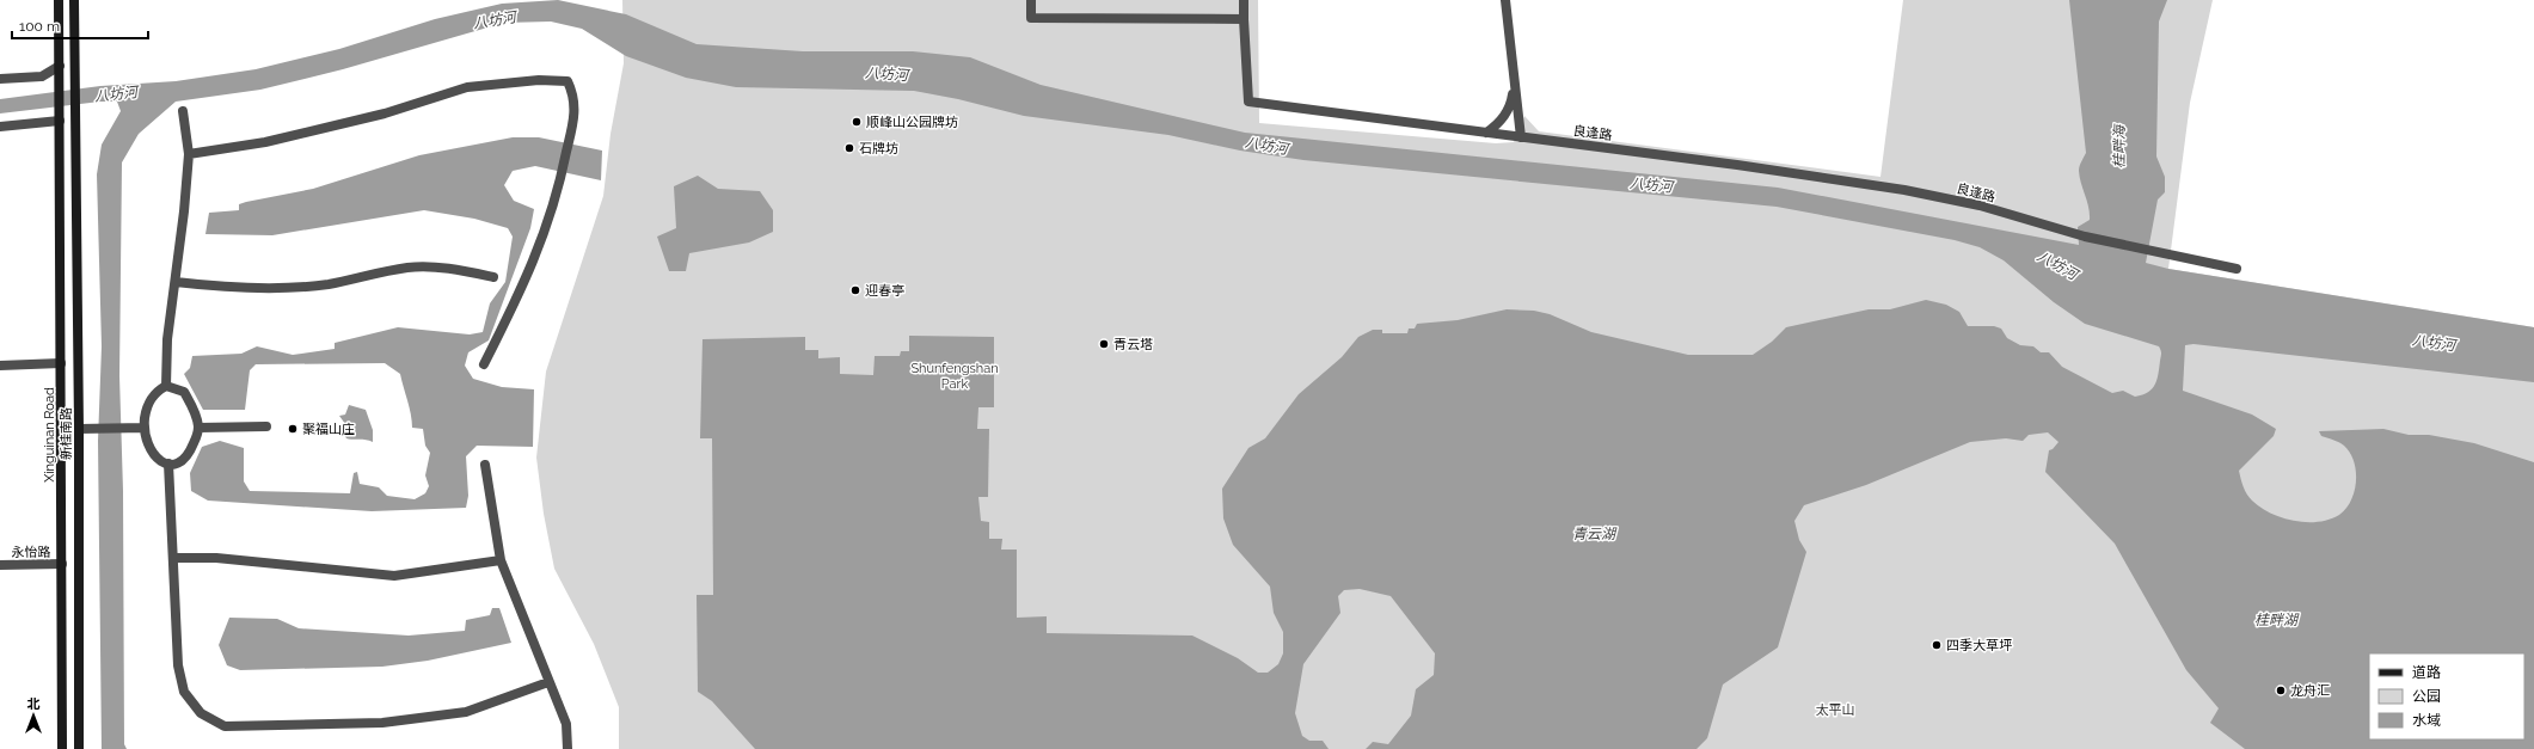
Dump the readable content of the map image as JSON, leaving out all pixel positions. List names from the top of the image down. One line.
{"streets":{"main road":["新桂南路","Xinguinan Road"],"street":["良逢路","永怡路"]},"crossings":[["Xinguinan Road","永怡路"]],"water":["八坊河","桂畔海","青云湖","桂畔湖"],"parks":["Shunfengshan Park","太平山"],"places":["顺峰山公园牌坊","石牌坊","迎春亭","青云塔","聚福山庄","四季大草坪","龙舟汇"],"legend":["道路","公园","水域"],"scale_bar":"100 m","north":"top"}
